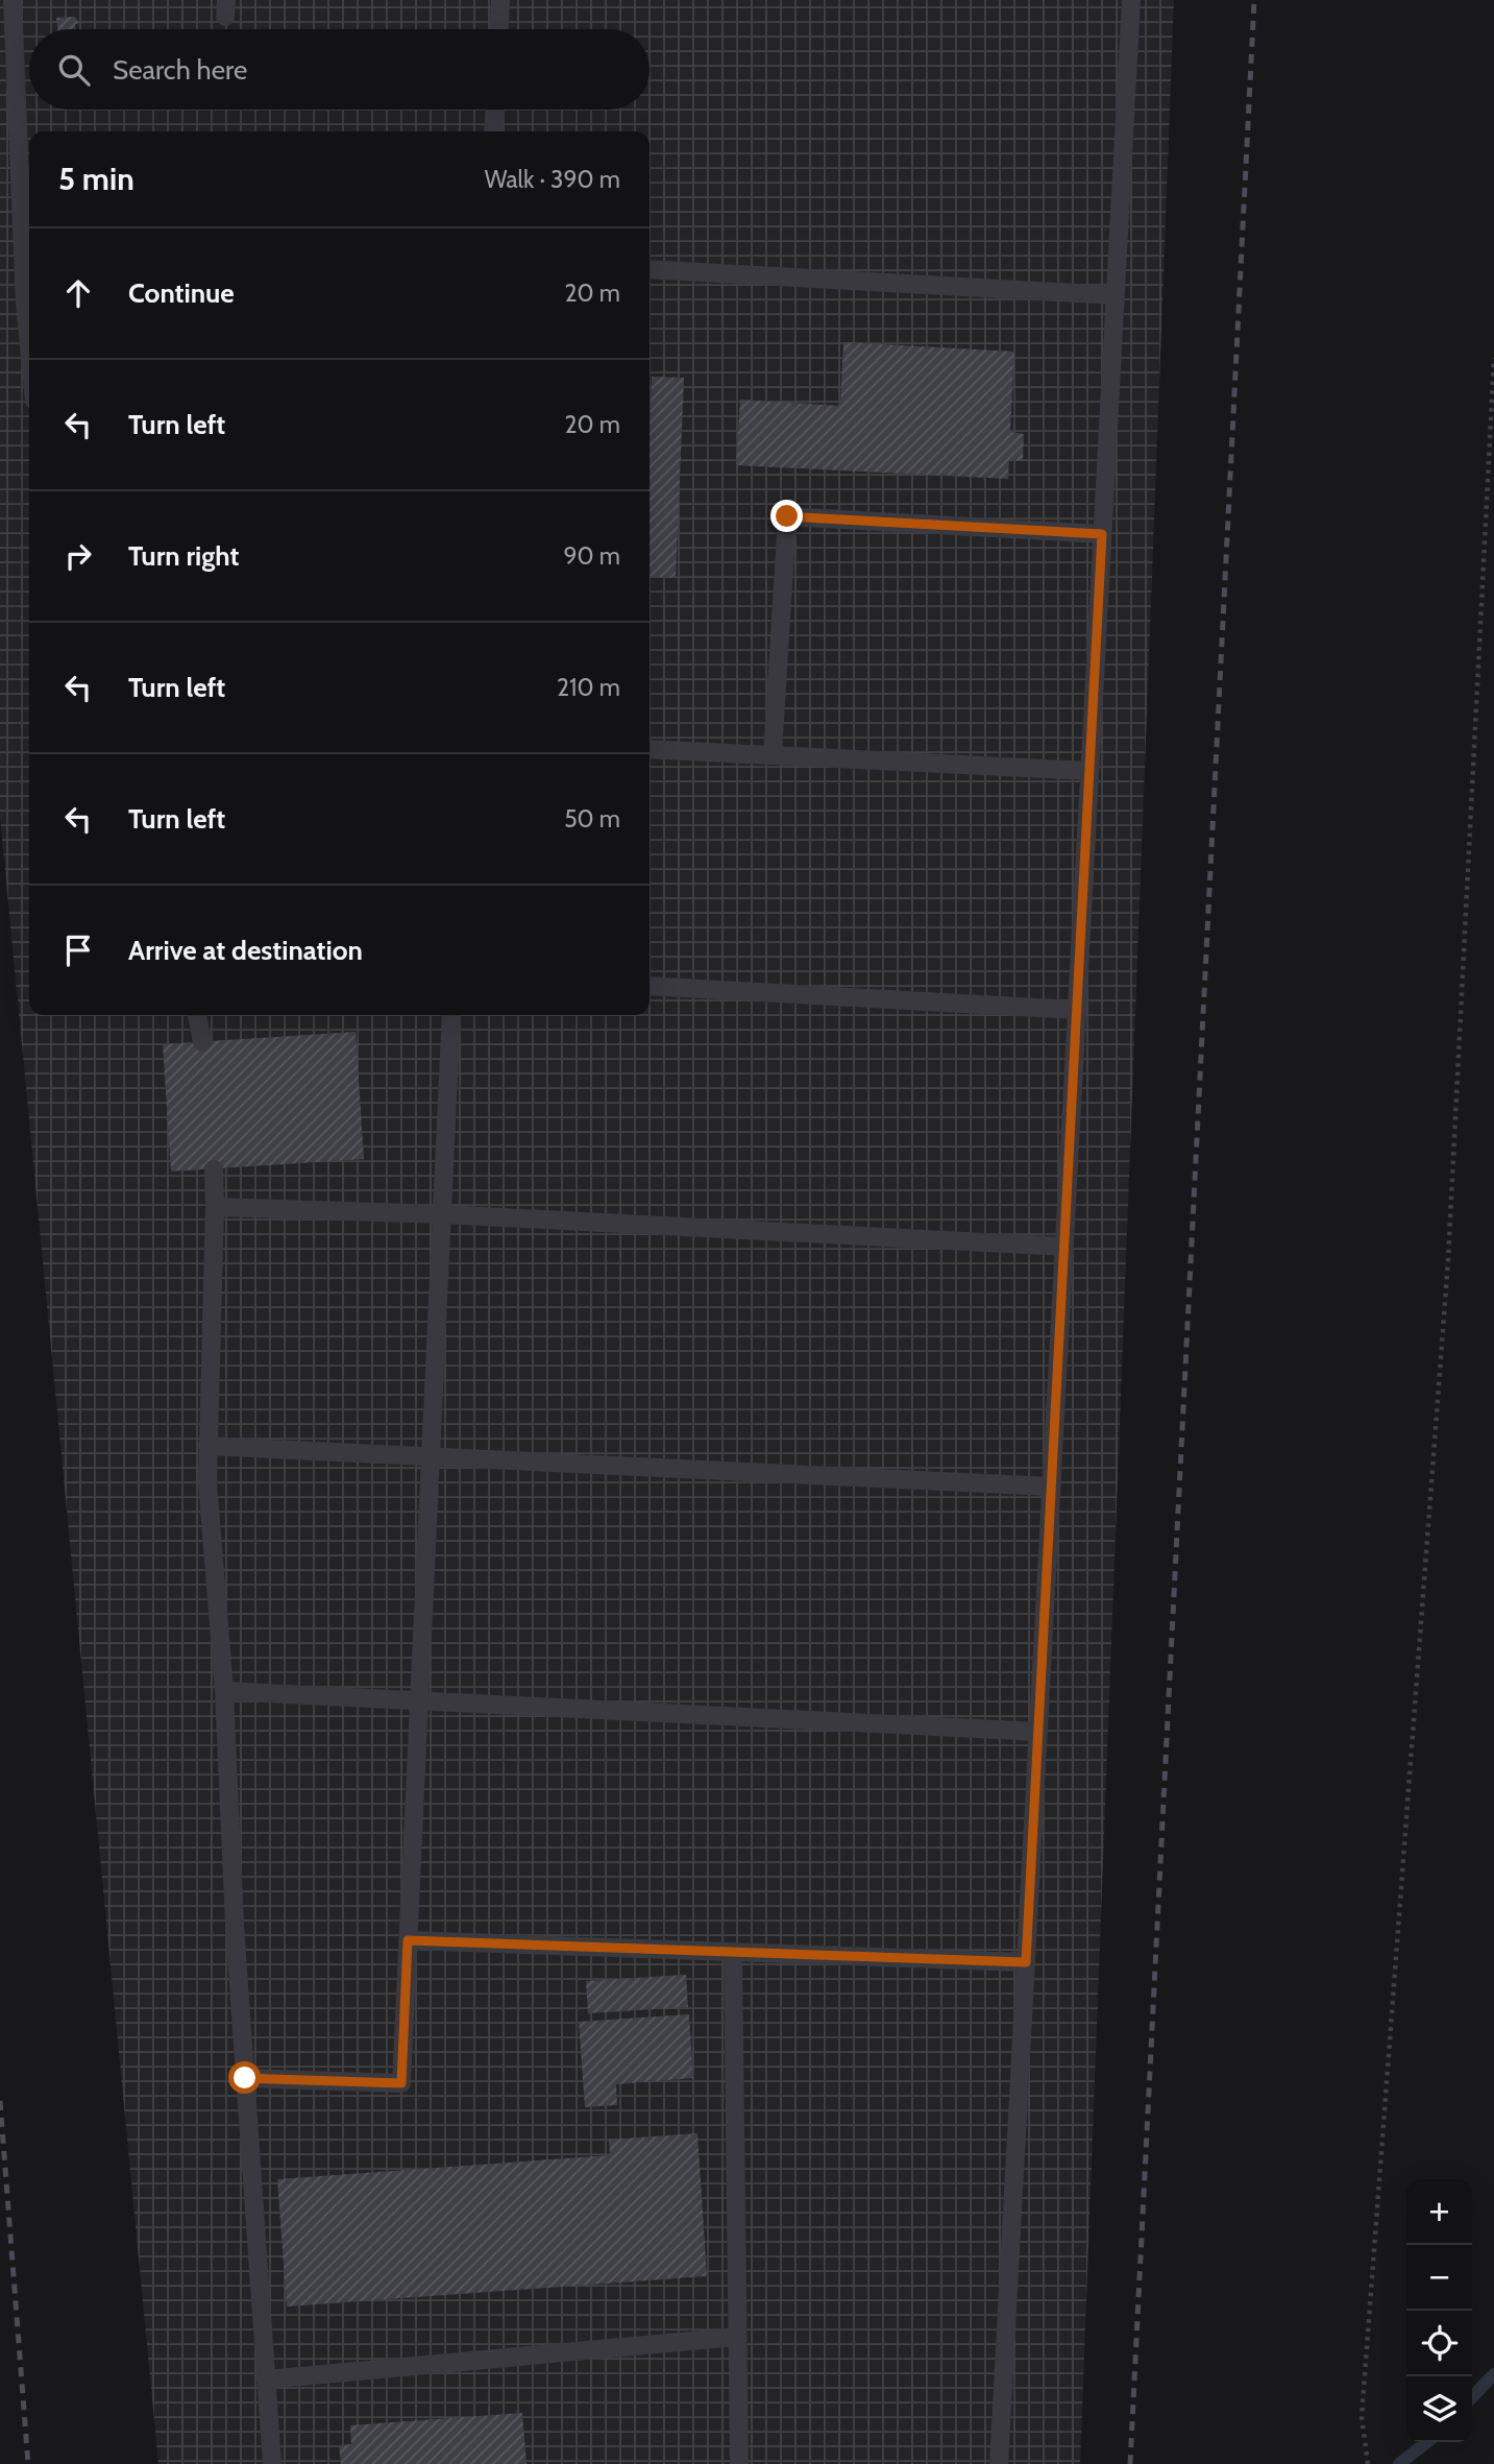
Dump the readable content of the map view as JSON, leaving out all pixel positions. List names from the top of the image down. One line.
{"page":{"search":"Search here","heading":["5 min","Walk · 390 m"],"list":[["Continue","20 m"],["Turn left","20 m"],["Turn right","90 m"],["Turn left","210 m"],["Turn left","50 m"],"Arrive at destination"],"map_buttons":["+","−"]}}
